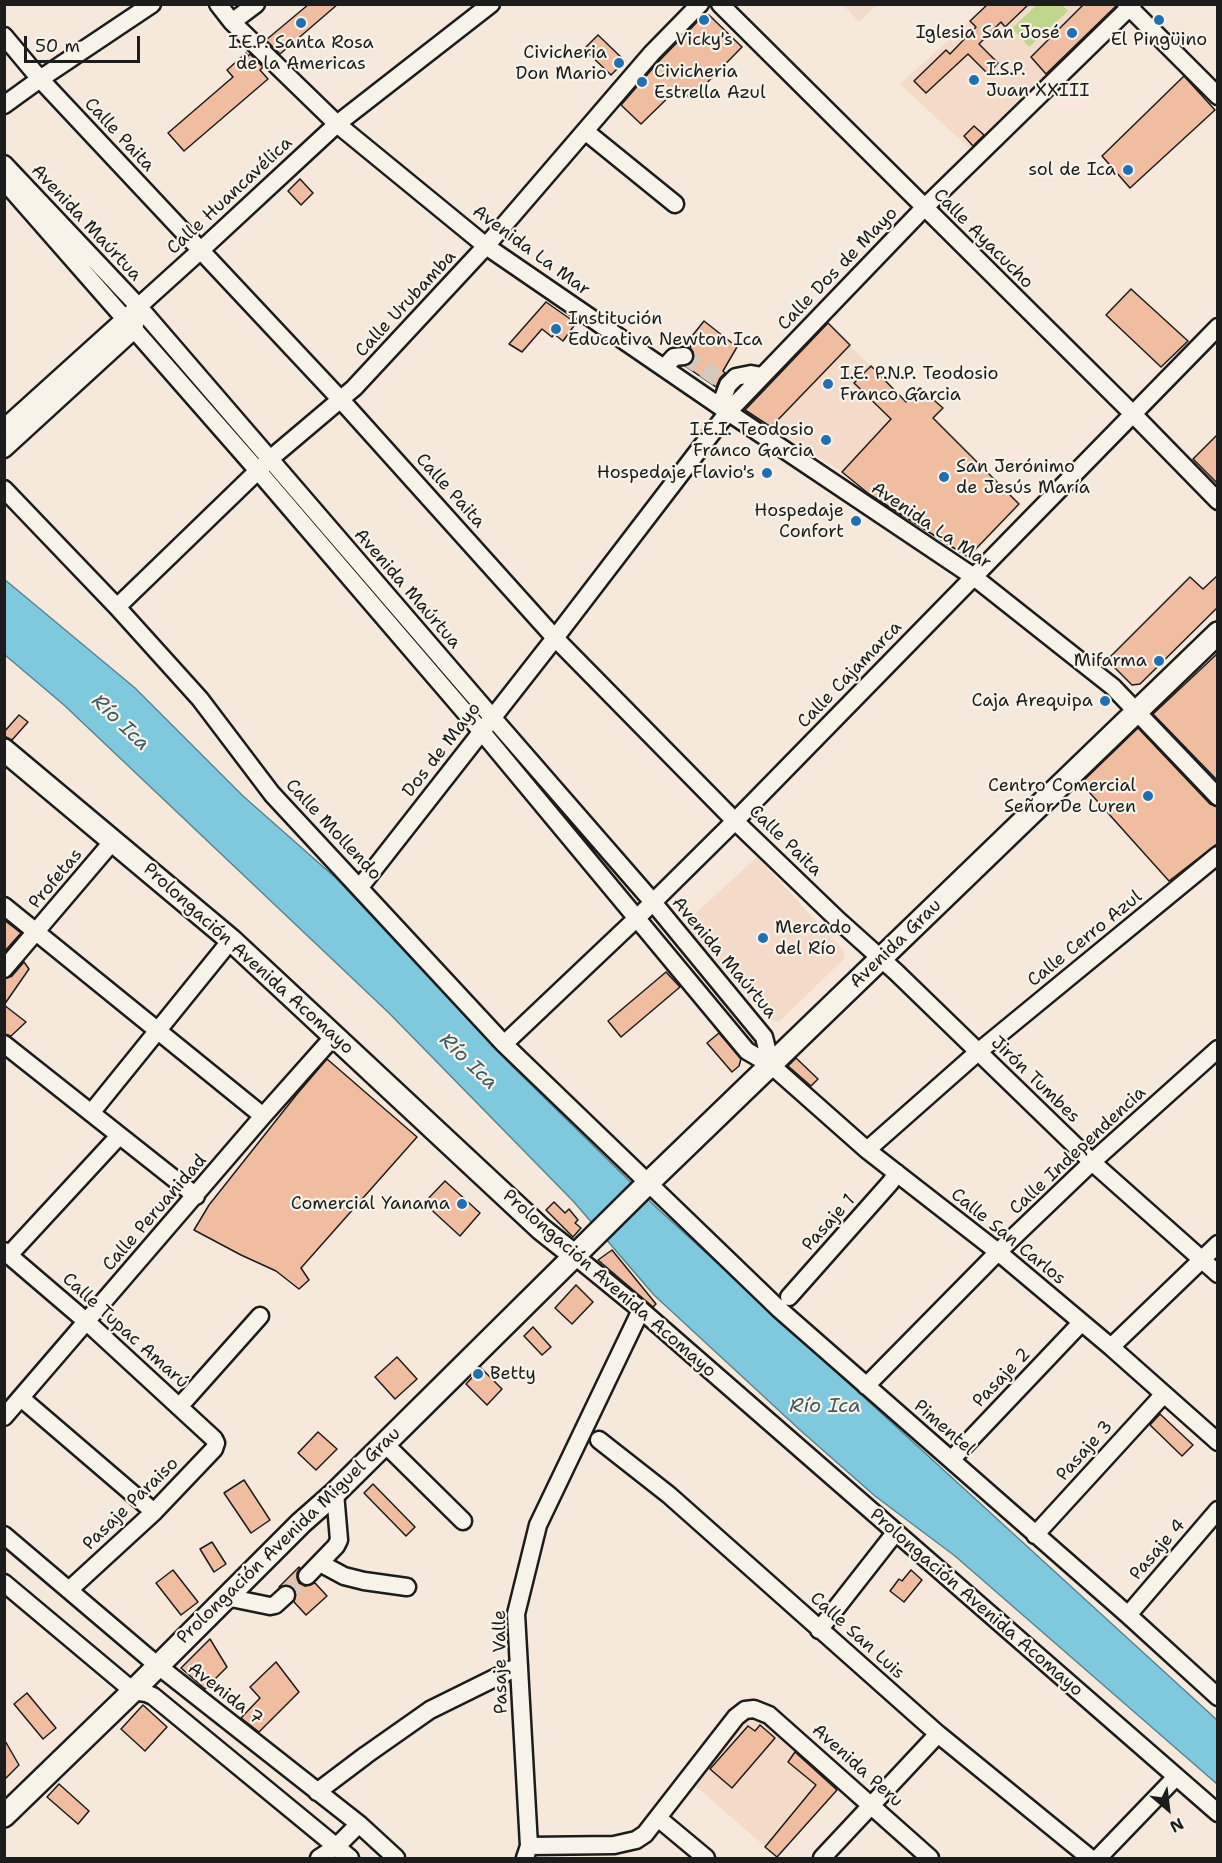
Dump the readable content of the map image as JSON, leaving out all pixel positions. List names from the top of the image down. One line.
{"streets":{"main road":["Avenida Grau","Prolongación Avenida Acomayo","Prolongación Avenida Miguel Grau"],"street":["Calle Paita","Calle Huancavélica","Avenida Maúrtua","Calle Ayacucho","Avenida La Mar","Calle Dos de Mayo","Calle Urubamba","Calle Cajamarca","Dos de Mayo","Calle Mollendo","Profetas","Calle Cerro Azul","Jirón Tumbes","Calle Independencia","Calle Peruanidad","Pasaje 1","Calle San Carlos","Calle Tupac Amarú","Pasaje 2","Pimentel","Pasaje 3","Pasaje Paraiso","Pasaje 4","Calle San Luis","Pasaje Valle","Avenida 7","Avenida Peru"]},"crossings":[["Calle Paita","Calle Huancavélica"],["Calle Paita","Calle Dos de Mayo"],["Calle Paita","Calle Urubamba"],["Calle Paita","Calle Cajamarca"],["Calle Paita","Dos de Mayo"],["Calle Paita","Avenida Grau"],["Calle Paita","Jirón Tumbes"],["Calle Huancavélica","Avenida Maúrtua"],["Calle Huancavélica","Avenida La Mar"],["Avenida Maúrtua","Calle Urubamba"],["Avenida Maúrtua","Calle Cajamarca"],["Avenida Maúrtua","Dos de Mayo"],["Avenida Maúrtua","Avenida Grau"],["Avenida Maúrtua","Calle San Carlos"],["Calle Ayacucho","Calle Dos de Mayo"],["Calle Ayacucho","Calle Cajamarca"],["Avenida La Mar","Calle Dos de Mayo"],["Avenida La Mar","Calle Urubamba"],["Avenida La Mar","Calle Cajamarca"],["Avenida La Mar","Avenida Grau"],["Calle Dos de Mayo","Dos de Mayo"],["Calle Urubamba","Calle Mollendo"],["Calle Cajamarca","Calle Mollendo"],["Dos de Mayo","Calle Mollendo"],["Calle Mollendo","Avenida Grau"],["Calle Mollendo","Pimentel"],["Profetas","Prolongación Avenida Acomayo"],["Calle Cerro Azul","Jirón Tumbes"],["Calle Cerro Azul","Calle San Carlos"],["Avenida Grau","Prolongación Avenida Acomayo"],["Avenida Grau","Jirón Tumbes"],["Avenida Grau","Calle San Carlos"],["Avenida Grau","Pimentel"],["Avenida Grau","Prolongación Avenida Miguel Grau"],["Prolongación Avenida Acomayo","Calle Peruanidad"],["Prolongación Avenida Acomayo","Prolongación Avenida Miguel Grau"],["Prolongación Avenida Acomayo","Pasaje Valle"],["Jirón Tumbes","Calle Independencia"],["Calle Independencia","Calle San Carlos"],["Calle Independencia","Pimentel"],["Calle Peruanidad","Calle Tupac Amarú"],["Pasaje 1","Calle San Carlos"],["Calle San Carlos","Pasaje 2"],["Calle San Carlos","Pasaje 3"],["Calle Tupac Amarú","Pasaje Paraiso"],["Pasaje 2","Pimentel"],["Pimentel","Pasaje 3"],["Pimentel","Pasaje 4"],["Pasaje Paraiso","Avenida 7"],["Prolongación Avenida Miguel Grau","Avenida 7"]],"water":["Río Ica"],"places":["Vicky's","El Pingüino","I.E.P. Santa Rosa de la Americas","Iglesia San José","Civicheria Don Mario","I.S.P. Juan XXIII","Civicheria Estrella Azul","sol de Ica","Institución Educativa Newton Ica","I.E. P.N.P. Teodosio Franco Garcia","I.E.I. Teodosio Franco Garcia","Hospedaje Flavio's","San Jerónimo de Jesús María","Hospedaje Confort","Mifarma","Caja Arequipa","Centro Comercial Señor De Luren","Mercado del Río","Comercial Yanama","Betty"],"scale_bar":"50 m","north":"bottom right"}
